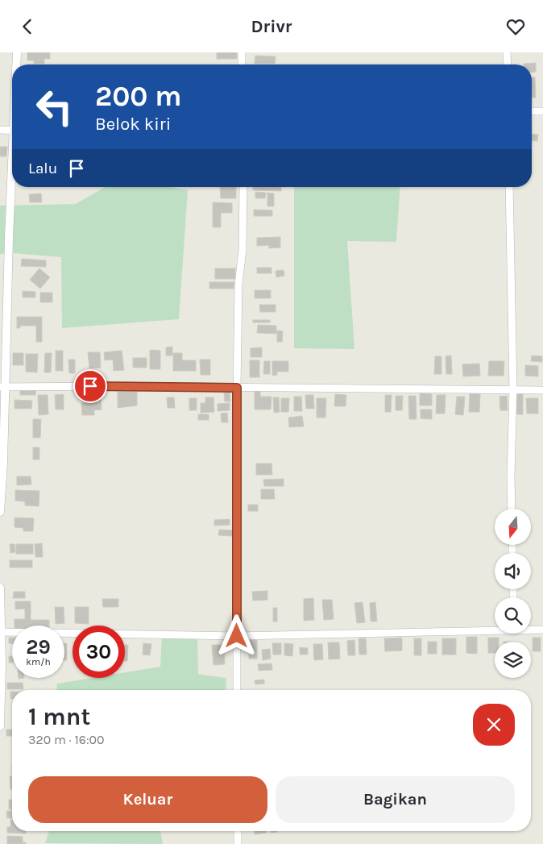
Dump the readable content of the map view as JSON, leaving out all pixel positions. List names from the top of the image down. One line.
{"north":"bottom","page":{"header":"Drivr","turn":["200 m","Belok kiri"],"then":"Lalu","speed":"29 km/h","limit":"30","heading":["1 mnt","320 m · 16:00"],"buttons":["Keluar","Bagikan"]}}
